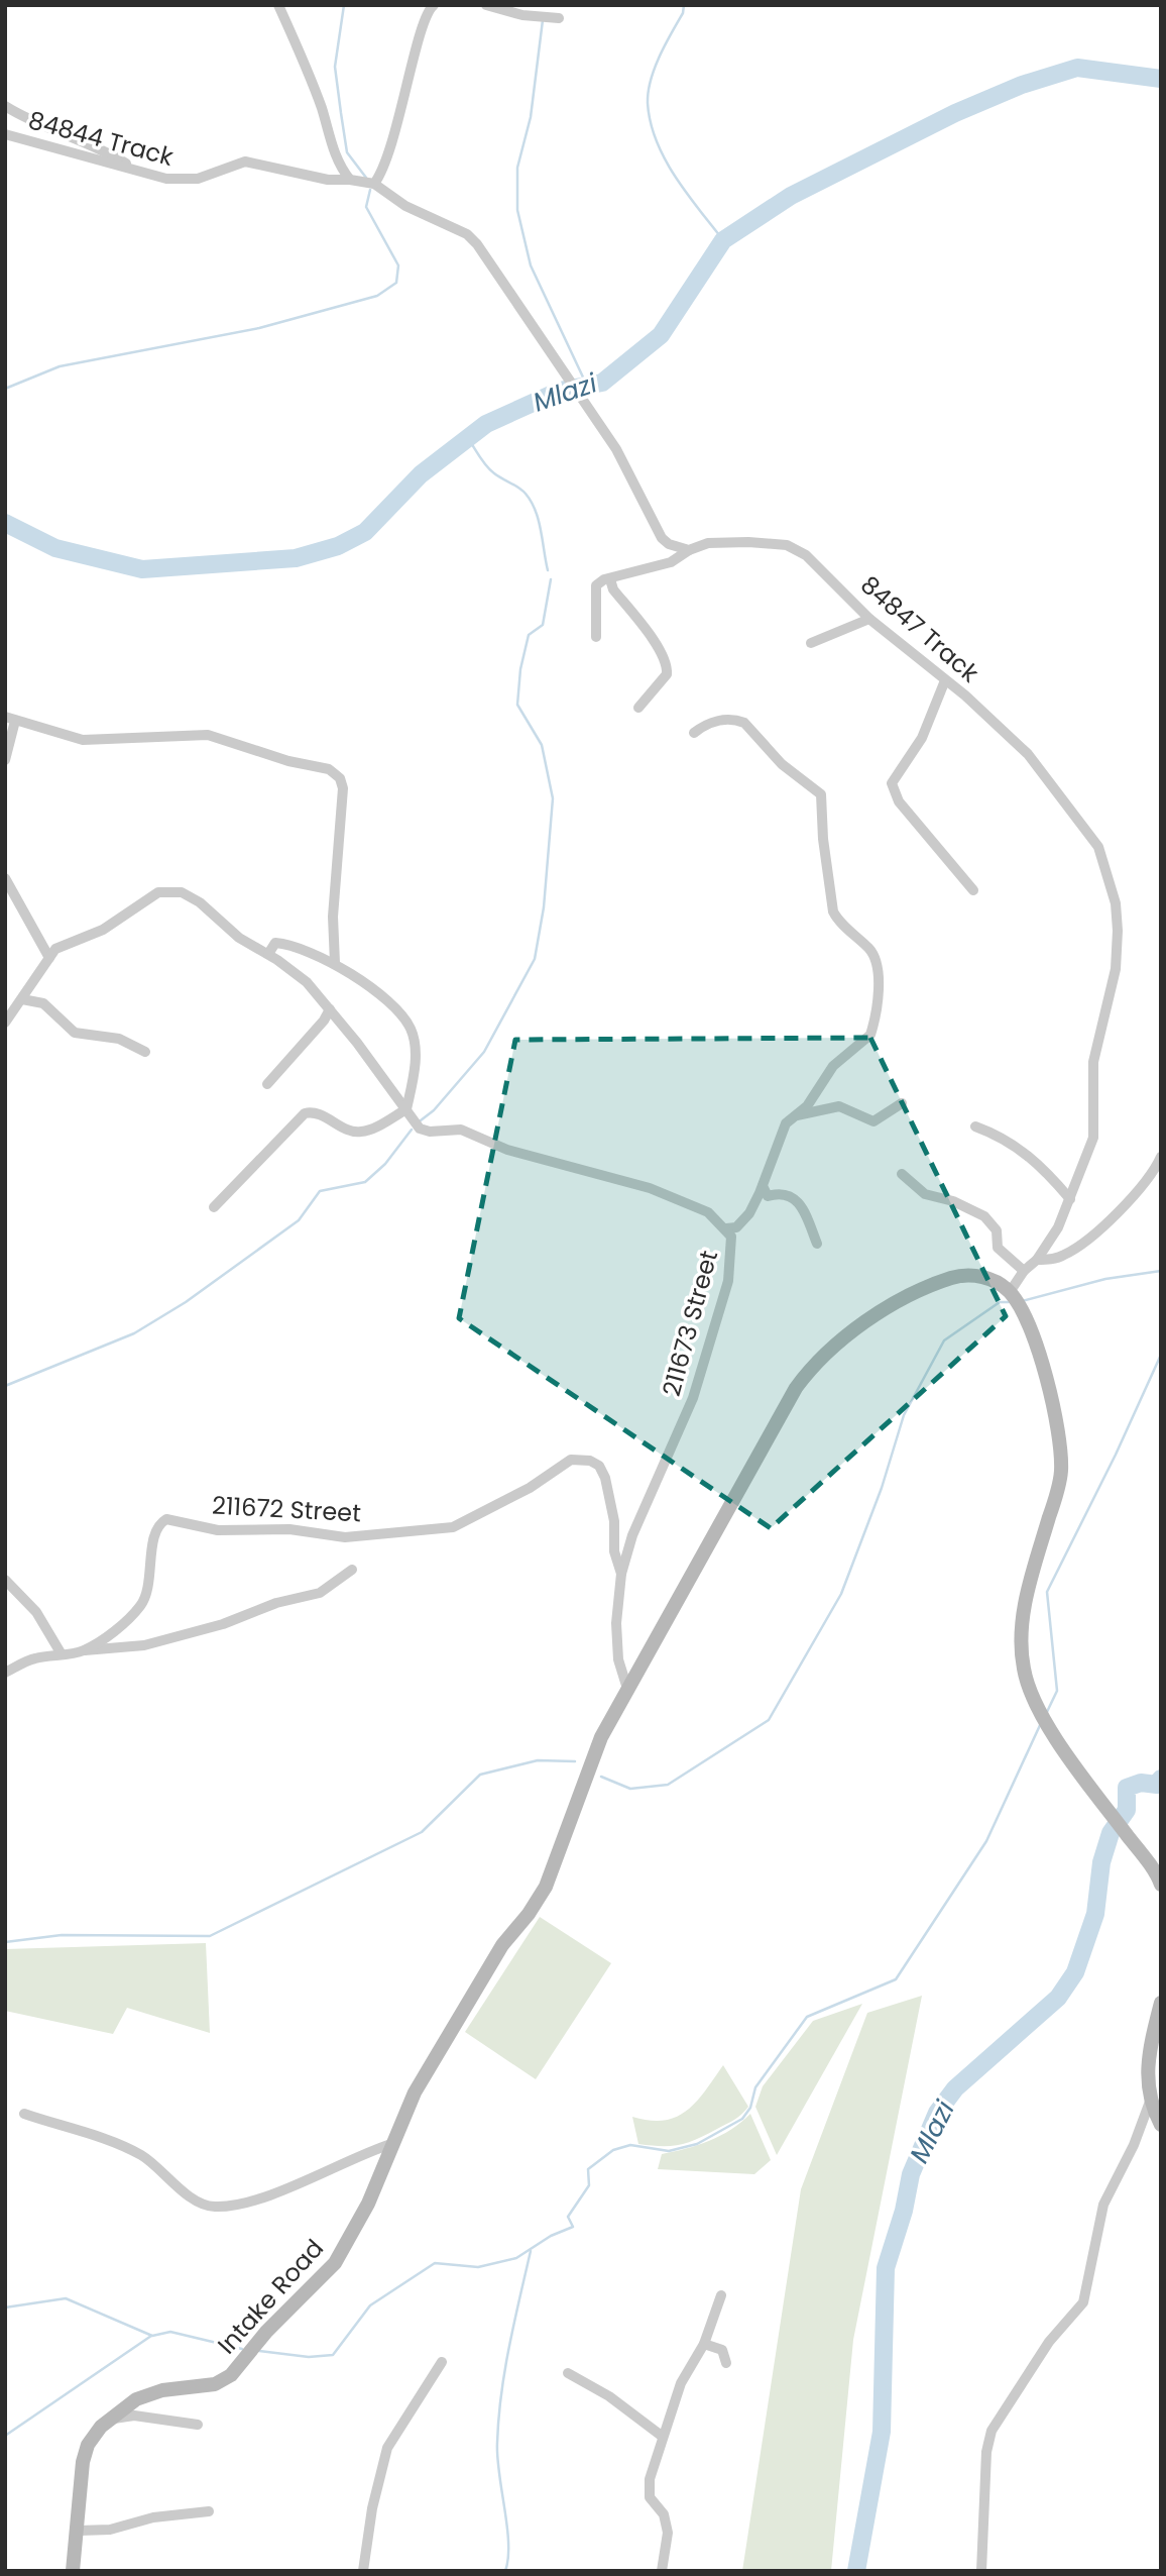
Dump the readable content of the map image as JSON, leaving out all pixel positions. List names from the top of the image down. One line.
{"streets":{"street":["84844 Track","84847 Track","211673 Street","211672 Street","Intake Road"]},"crossings":[["84847 Track","Intake Road"],["211673 Street","211672 Street"]],"water":["Mlazi"]}
